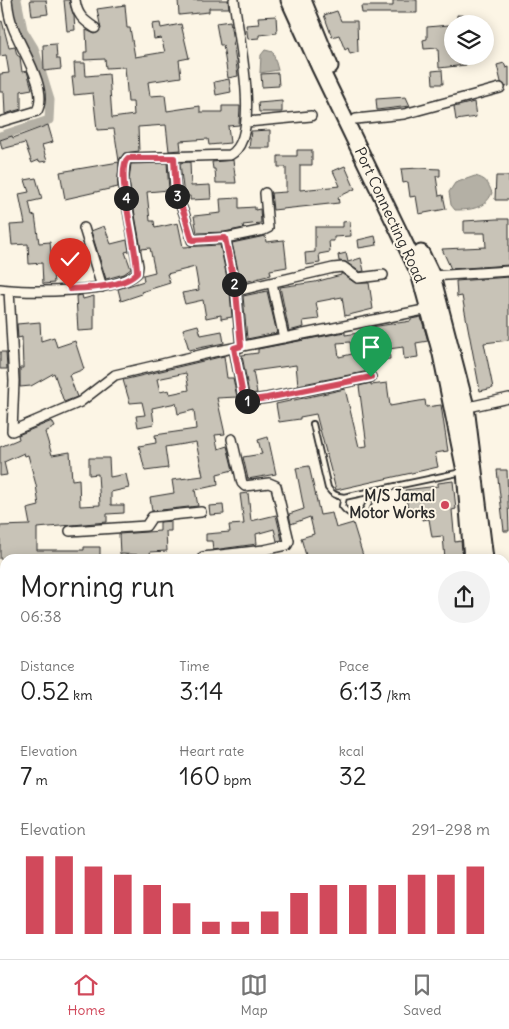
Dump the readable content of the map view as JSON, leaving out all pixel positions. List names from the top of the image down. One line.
{"streets":{"highway":["Port Connecting Road"]},"places":["M/S Jamal Motor Works"],"page":{"pins":["3","4","2","1"],"heading":["Morning run","06:38"],"stats":[["Distance","0.52 km"],["Time","3:14"],["Pace","6:13 /km"],["Elevation","7 m"],["Heart rate","160 bpm"],["kcal","32"]],"chart":["Elevation","291–298 m"],"tabs":["Home","Map","Saved"]}}
